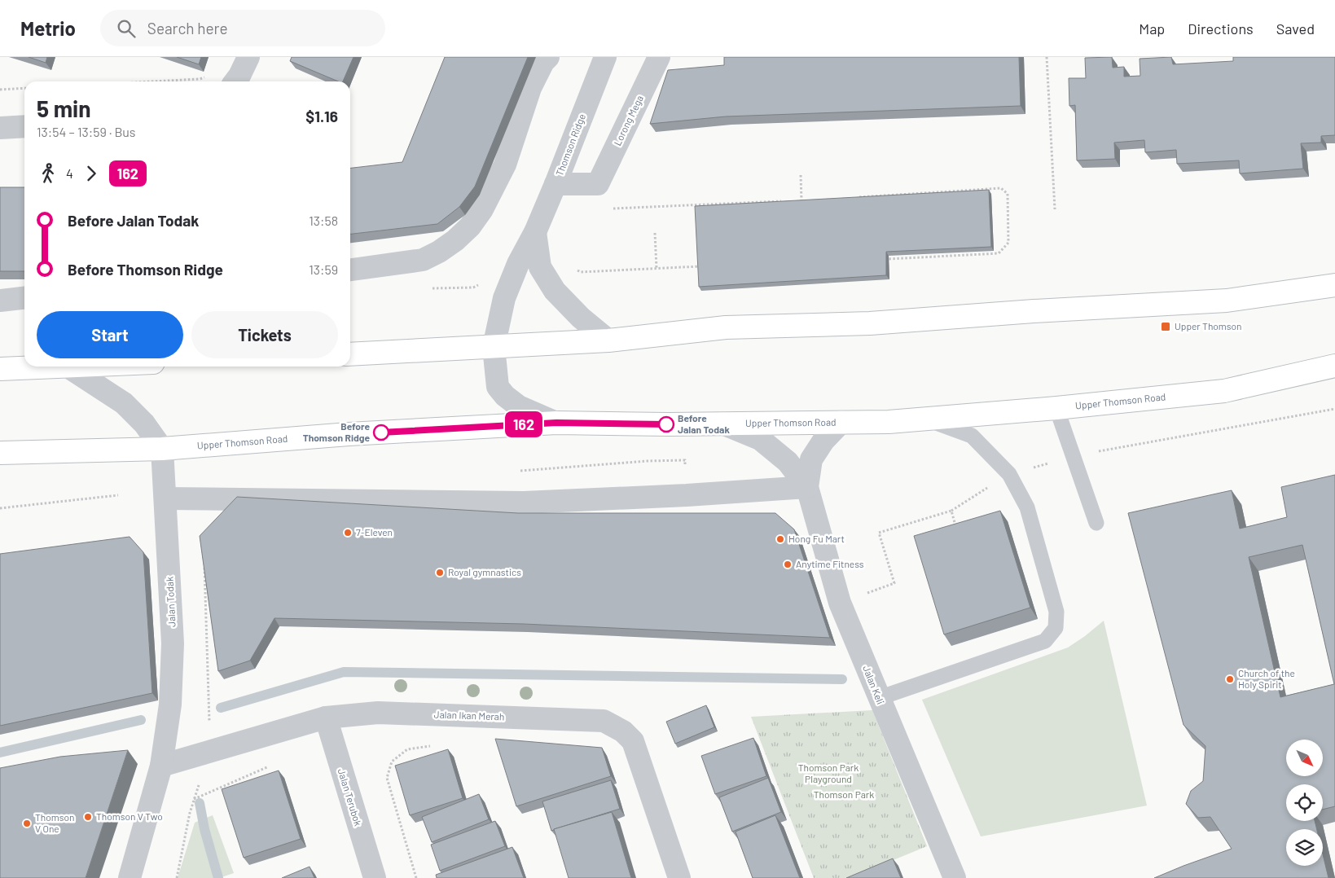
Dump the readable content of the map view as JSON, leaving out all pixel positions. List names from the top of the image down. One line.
{"streets":{"main road":["Upper Thomson Road"],"street":["Lorong Mega","Thomson Ridge","Jalan Todak","Jalan Keli","Jalan Ikan Merah","Jalan Terubok"]},"crossings":[["Lorong Mega","Thomson Ridge"],["Thomson Ridge","Upper Thomson Road"],["Upper Thomson Road","Jalan Todak"],["Jalan Todak","Jalan Ikan Merah"],["Jalan Ikan Merah","Jalan Terubok"]],"parks":["Thomson Park Playground","Thomson Park"],"places":{"transit":["Upper Thomson"],"other":["Before Jalan Todak","Before Thomson Ridge","7-Eleven","Hong Fu Mart","Anytime Fitness","Royal gymnastics","Church of the Holy Spirit","Thomson V Two","Thomson V One"]},"lines":["bus line 162"],"north":"bottom right","page":{"header":"Metrio","search":"Search here","nav":["Map","Directions","Saved"],"on_map":"162","heading":["5 min","13:54 – 13:59 · Bus","$1.16"],"legs":["4","162"],"list":[{"name":"Before Jalan Todak","value":"13:58"},{"name":"Before Thomson Ridge","value":"13:59"}],"buttons":["Start","Tickets"]}}
